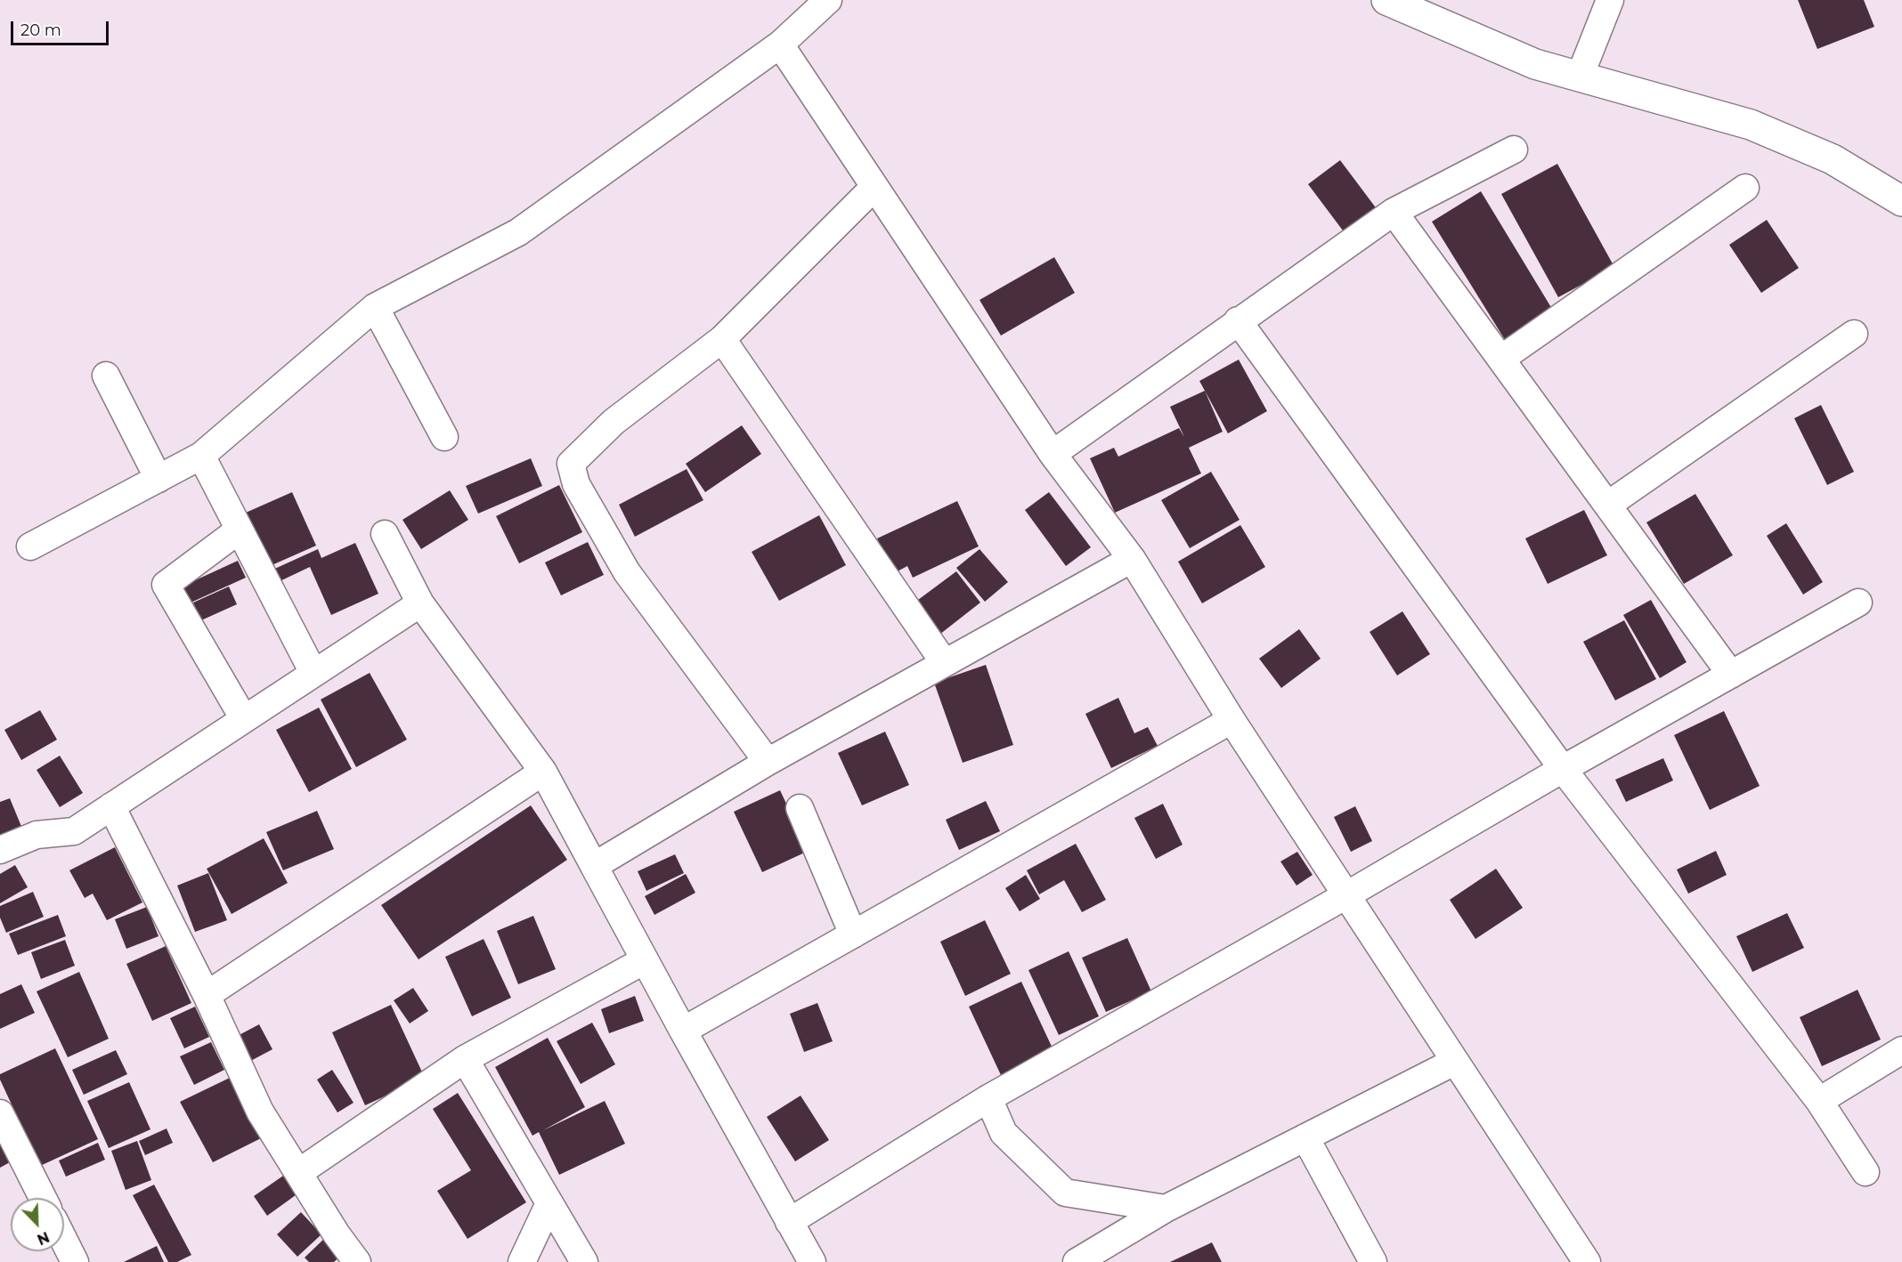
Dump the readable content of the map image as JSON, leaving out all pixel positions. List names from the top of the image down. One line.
{"scale_bar":"20 m","north":"bottom right"}
